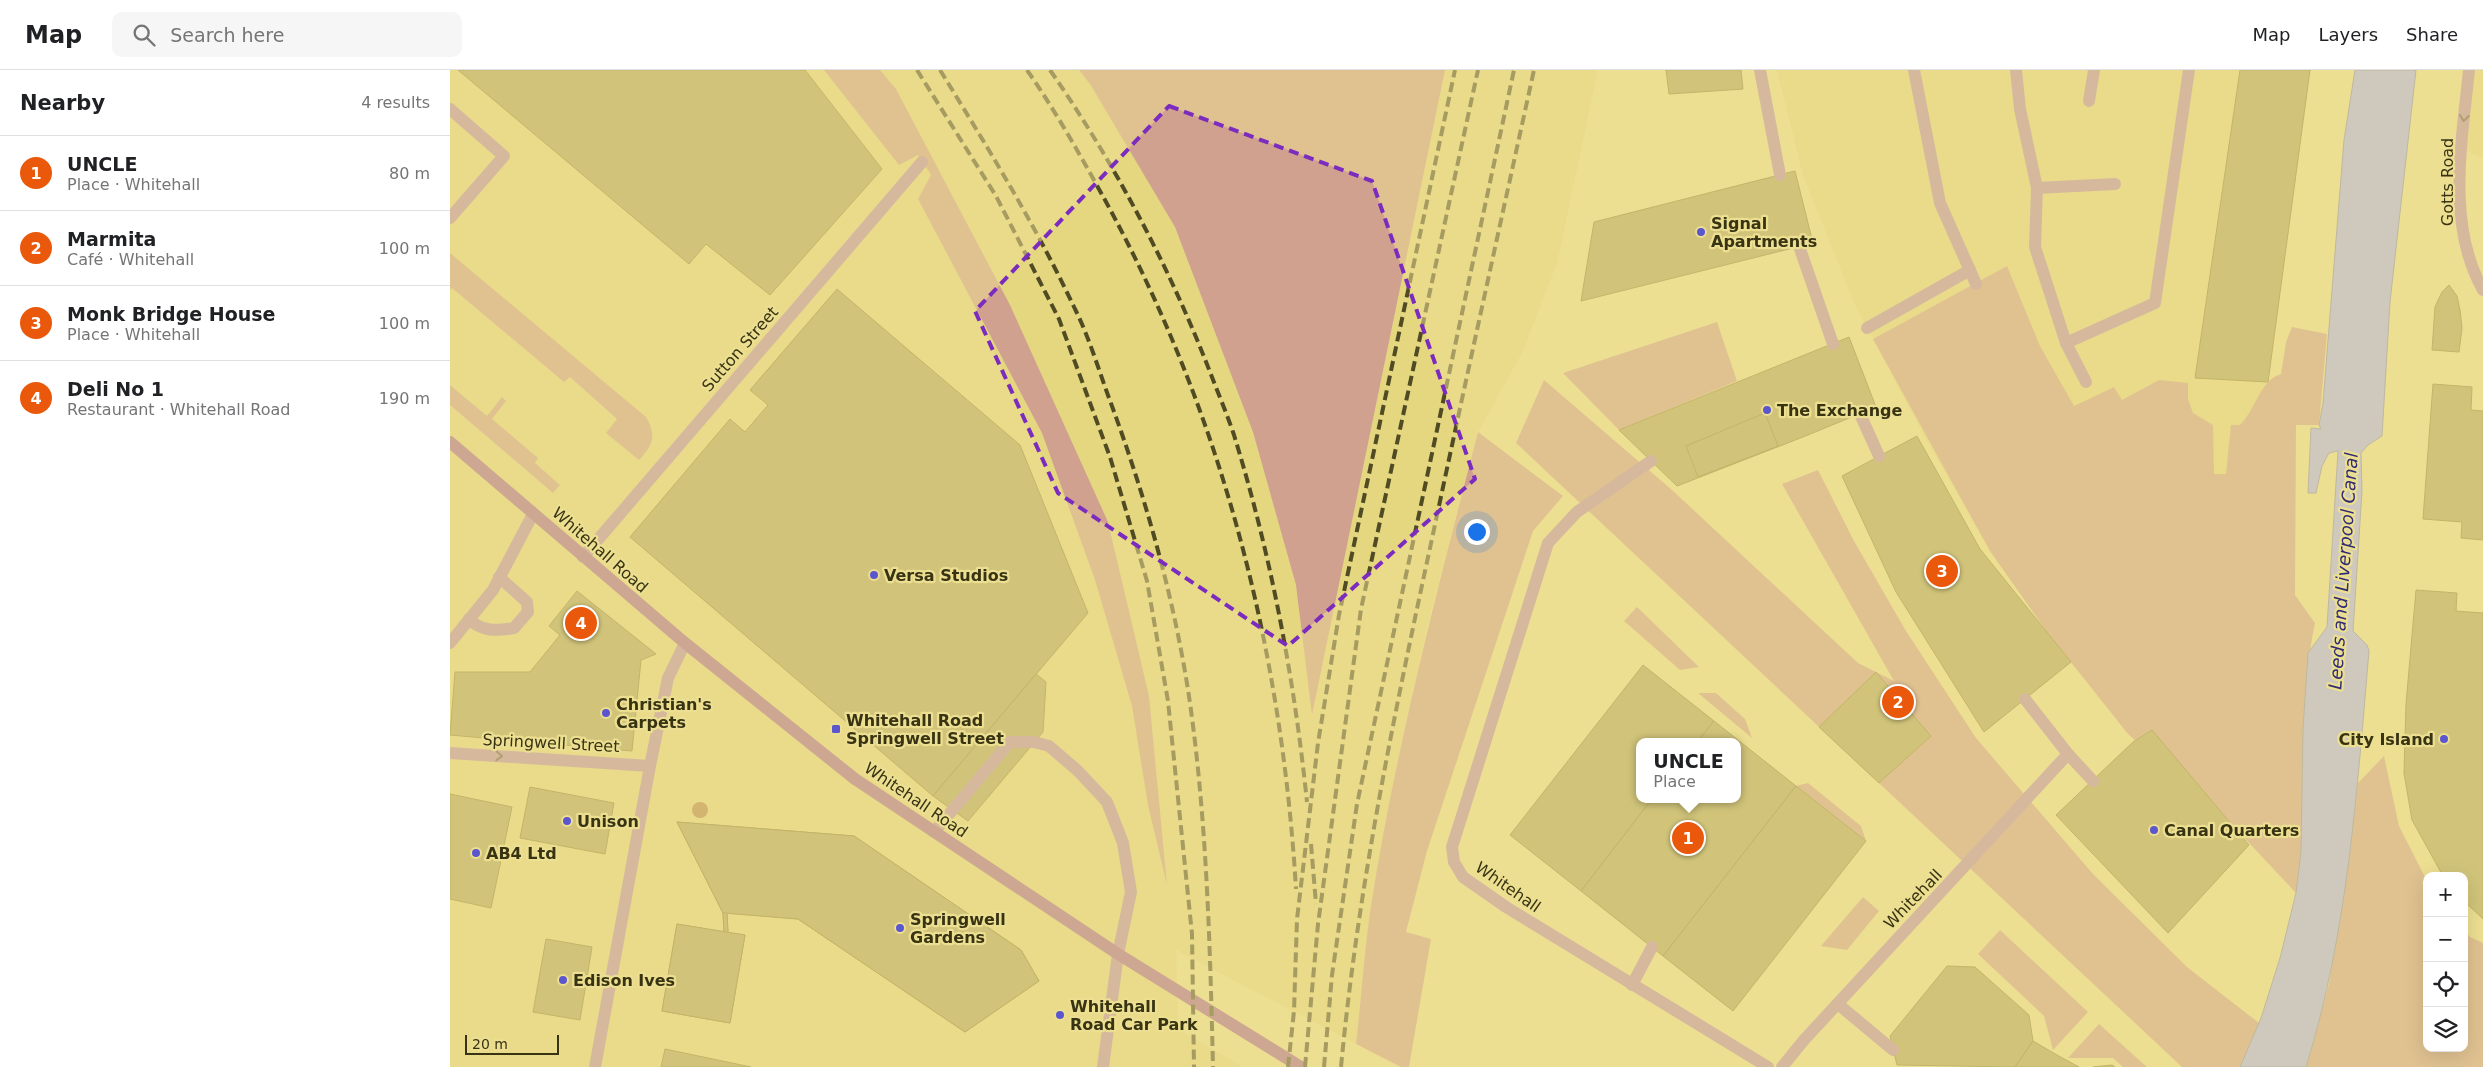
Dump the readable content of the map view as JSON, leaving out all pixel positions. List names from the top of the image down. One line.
{"streets":{"street":["Gotts Road","Sutton Street","Whitehall Road","Springwell Street","Whitehall"]},"crossings":[["Sutton Street","Whitehall Road"]],"one_way":["Gotts Road","Springwell Street"],"water":["Leeds and Liverpool Canal"],"places":{"other":["Signal Apartments","The Exchange","Versa Studios","Christian's Carpets","City Island","Unison","Canal Quarters","AB4 Ltd","Springwell Gardens","Edison Ives","Whitehall Road Car Park"],"transit":["Whitehall Road Springwell Street"]},"scale_bar":"20 m","page":{"header":"Map","search":"Search here","nav":["Map","Layers","Share"],"heading":["Nearby","4 results"],"list":[{"mark":"1","name":"UNCLE","note":"Place · Whitehall","value":"80 m"},{"mark":"2","name":"Marmita","note":"Café · Whitehall","value":"100 m"},{"mark":"3","name":"Monk Bridge House","note":"Place · Whitehall","value":"100 m"},{"mark":"4","name":"Deli No 1","note":"Restaurant · Whitehall Road","value":"190 m"}],"pins":["3","4","2","1"],"popup":["UNCLE","Place"],"map_buttons":["+","−"],"scale":"20 m"}}
